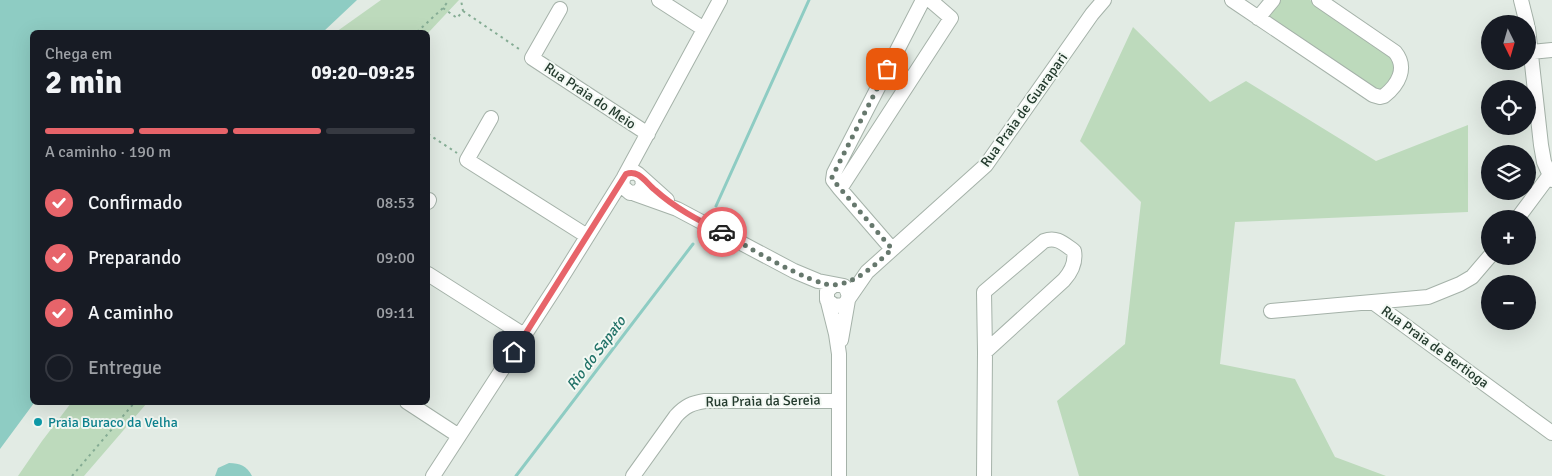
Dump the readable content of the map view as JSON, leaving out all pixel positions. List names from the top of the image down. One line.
{"streets":{"street":["Rua Praia do Meio","Rua Praia de Guarapari","Rua Praia de Bertioga","Rua Praia da Sereia"]},"crossings":[["Rua Praia de Guarapari","Rua Praia da Sereia"]],"water":["Rio do Sapato"],"places":["Praia Buraco da Velha"],"north":"bottom","page":{"map_buttons":["+","−"],"heading":["2 min","Chega em","09:20–09:25"],"bar":"A caminho · 190 m","list":[["Confirmado","08:53"],["Preparando","09:00"],["A caminho","09:11"],"Entregue"]}}
